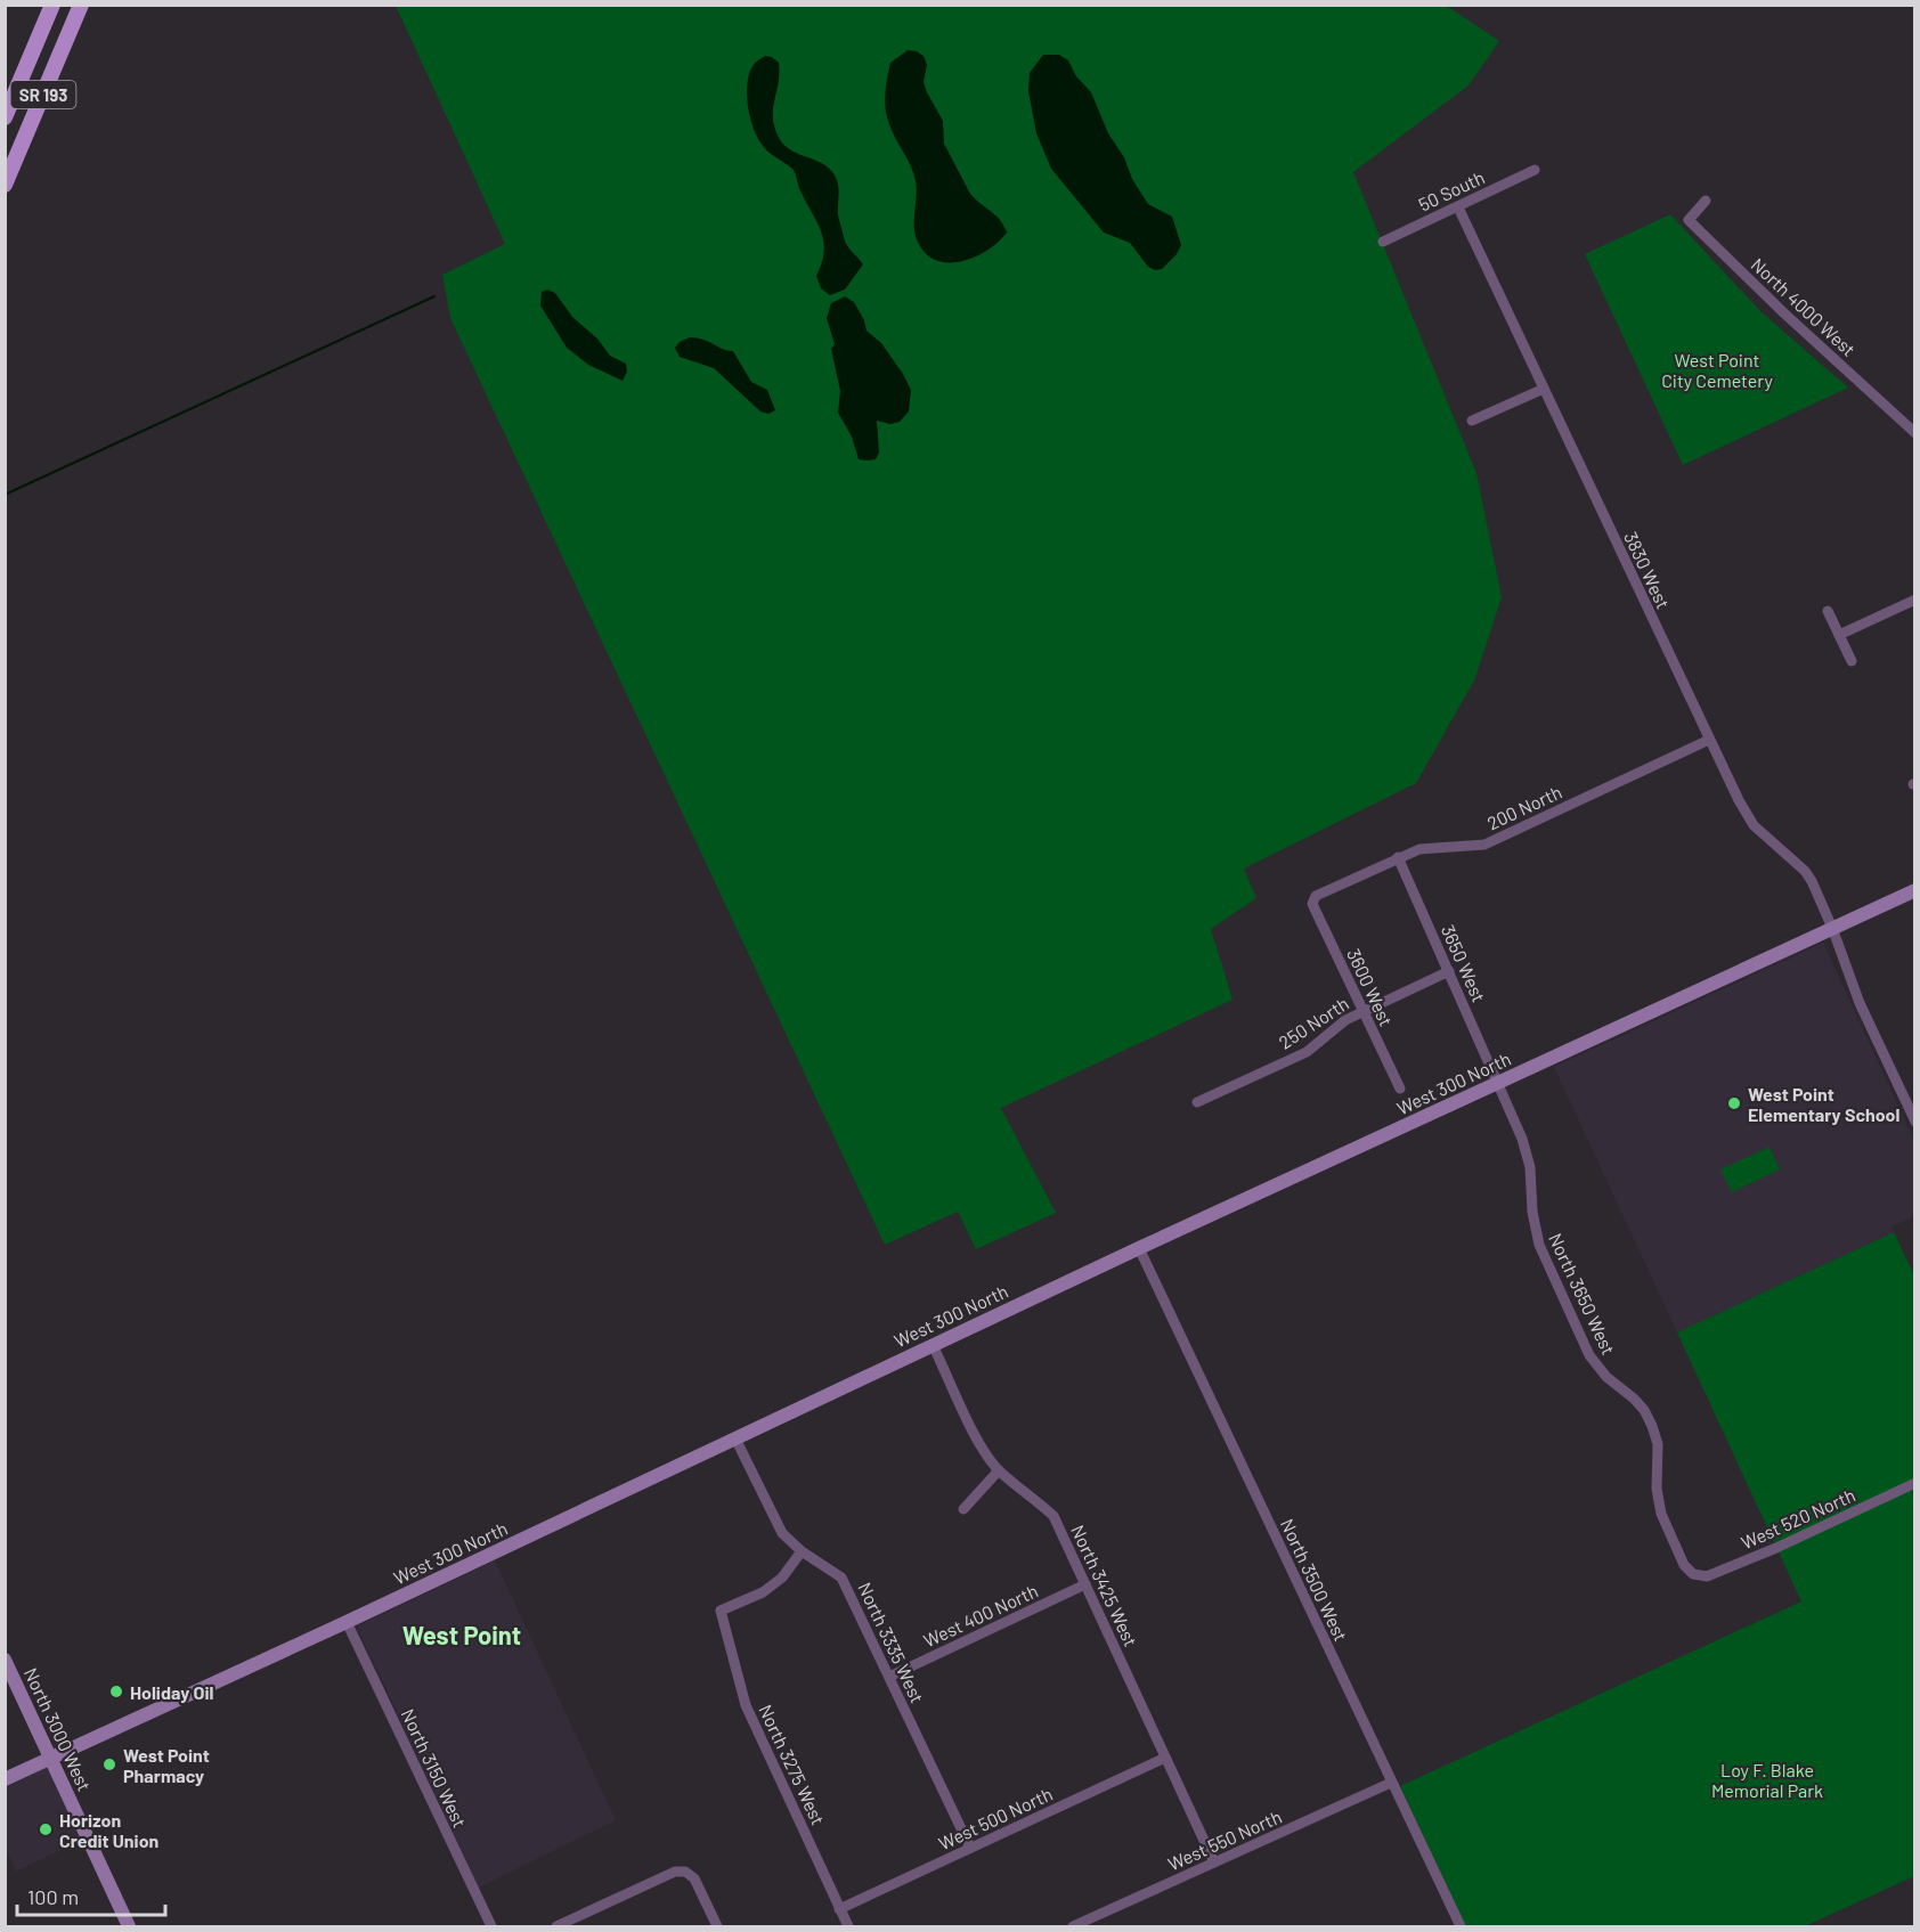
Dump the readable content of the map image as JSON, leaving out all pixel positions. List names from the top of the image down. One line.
{"streets":{"main road":["SR 193","West 300 North","North 3000 West"],"street":["50 South","North 4000 West","3830 West","200 North","3650 West","3600 West","250 North","North 3650 West","West 520 North","North 3500 West","North 3425 West","West 400 North","North 3335 West","North 3275 West","North 3150 West","West 500 North","West 550 North"]},"crossings":[["50 South","3830 West"],["3830 West","200 North"],["3830 West","West 300 North"],["200 North","3650 West"],["200 North","3600 West"],["3650 West","250 North"],["3650 West","West 300 North"],["3650 West","North 3650 West"],["3600 West","250 North"],["West 300 North","North 3650 West"],["West 300 North","North 3500 West"],["West 300 North","North 3425 West"],["West 300 North","North 3335 West"],["West 300 North","North 3000 West"],["West 300 North","North 3150 West"],["North 3650 West","West 520 North"],["North 3500 West","West 550 North"],["North 3425 West","West 400 North"],["North 3425 West","West 500 North"],["North 3425 West","West 550 North"],["West 400 North","North 3335 West"],["North 3335 West","North 3275 West"],["North 3335 West","West 500 North"],["North 3275 West","West 500 North"]],"districts":["West Point"],"parks":["West Point City Cemetery","Loy F. Blake Memorial Park"],"places":["West Point Elementary School","Holiday Oil","West Point Pharmacy","Horizon Credit Union"],"scale_bar":"100 m"}
